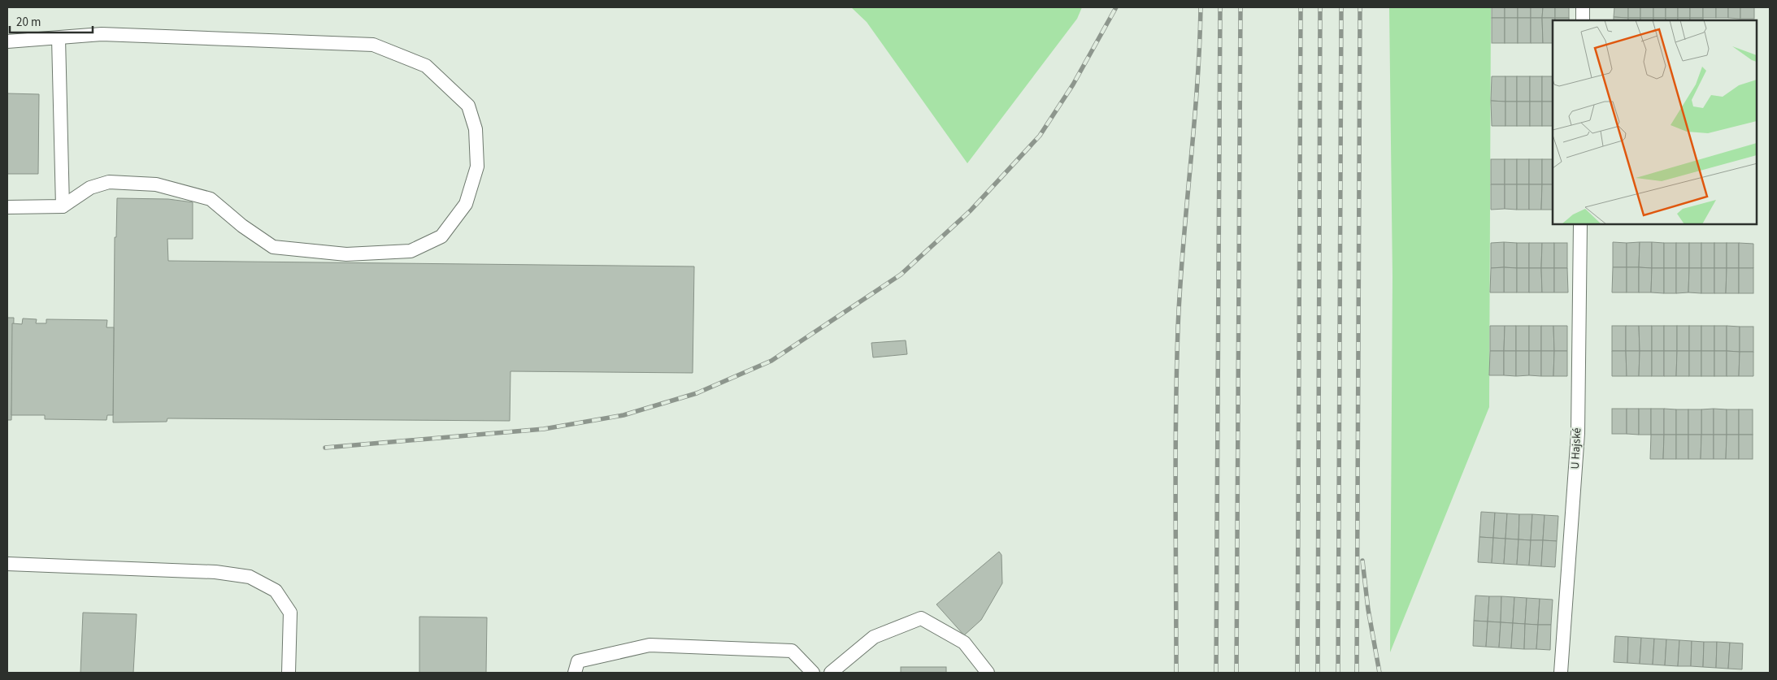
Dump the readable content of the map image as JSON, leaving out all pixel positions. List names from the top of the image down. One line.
{"streets":{"lane":["U Hajské"]},"scale_bar":"20 m"}
